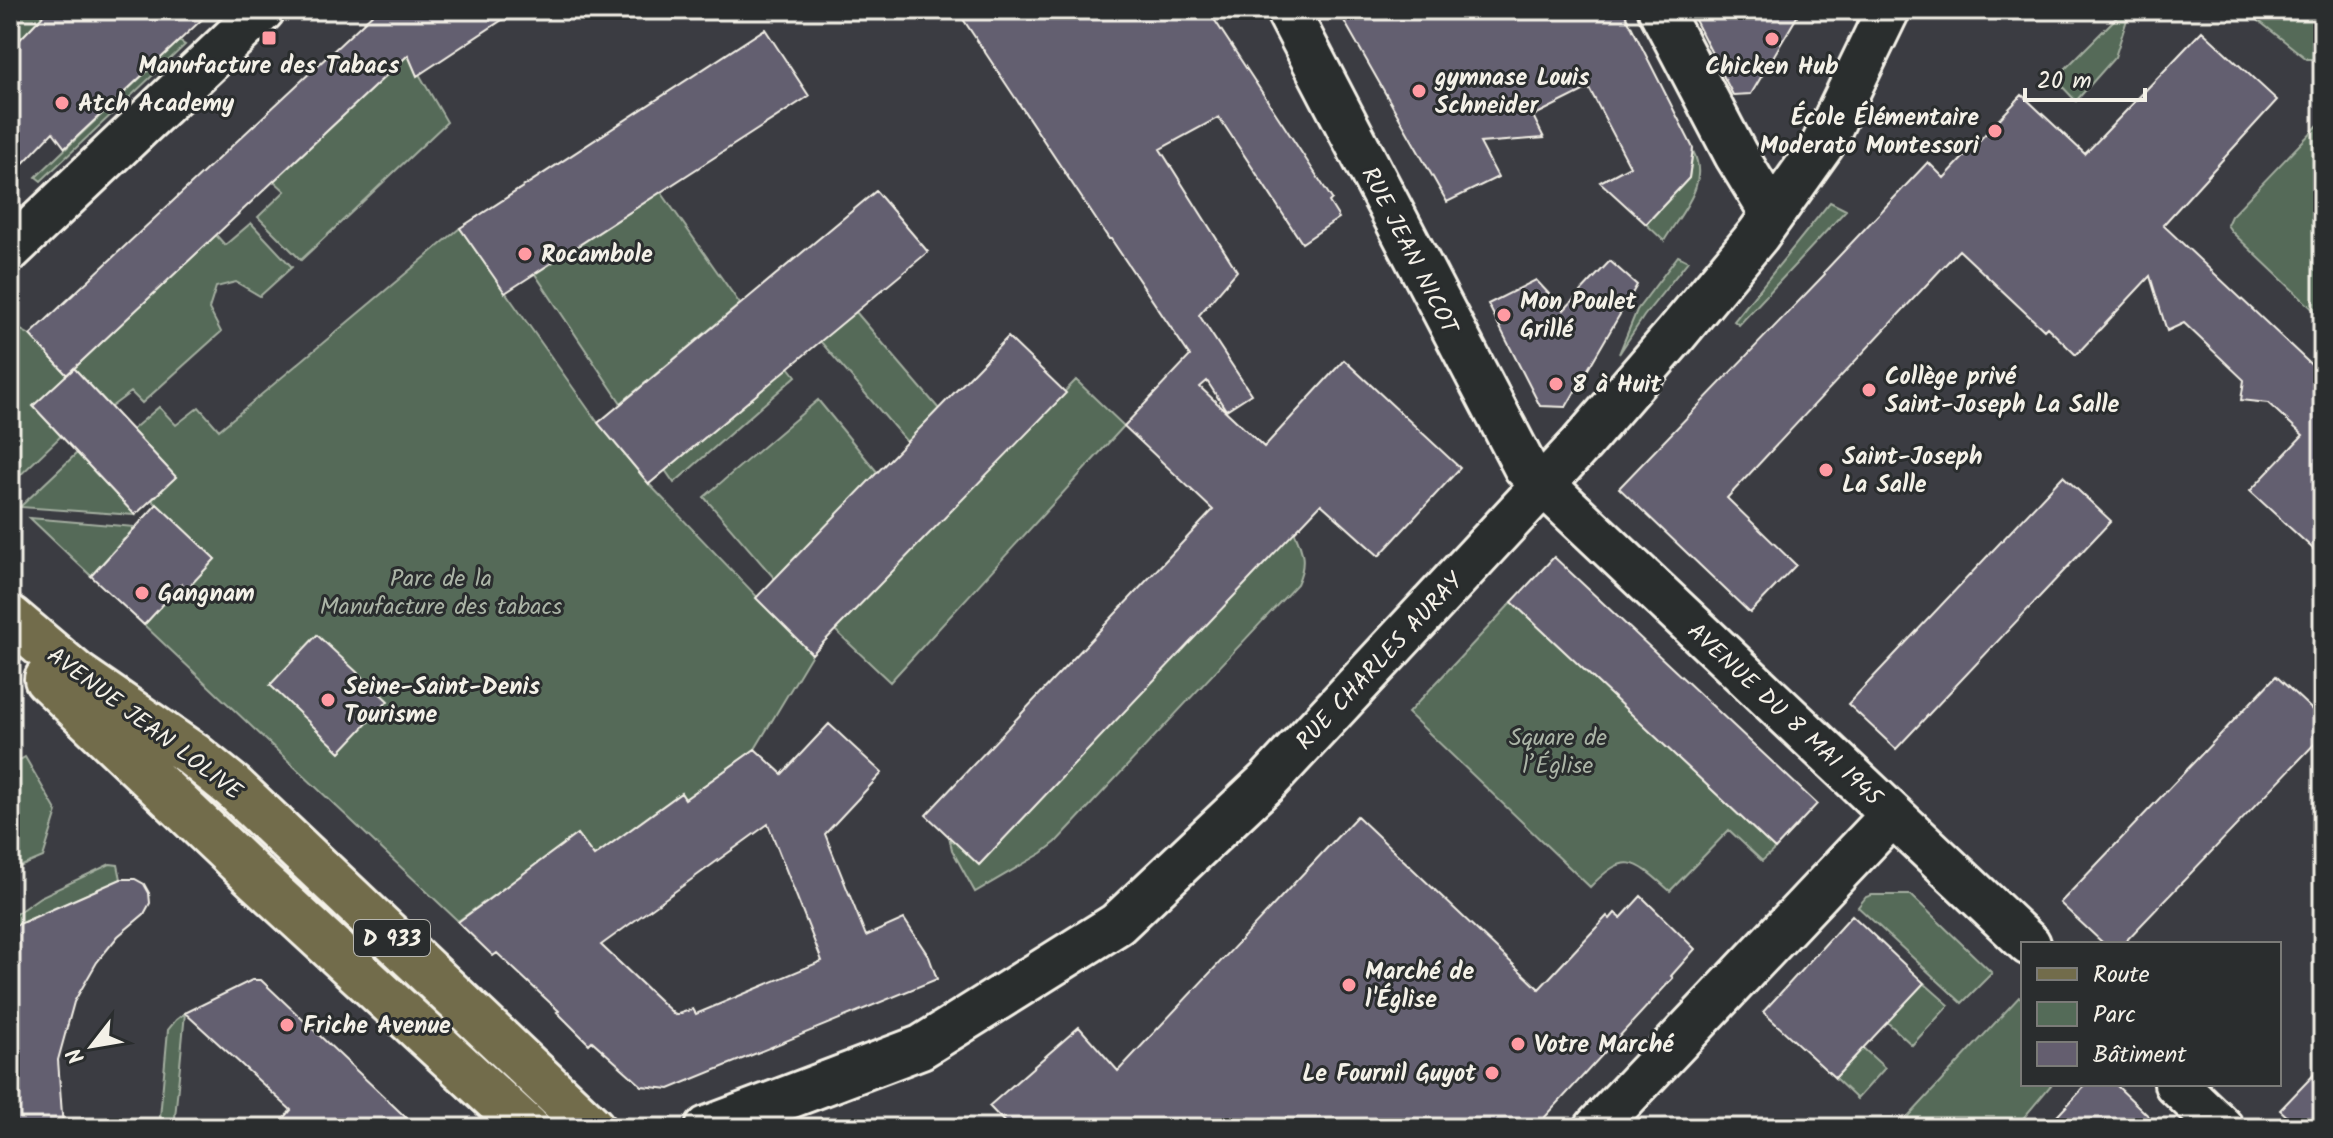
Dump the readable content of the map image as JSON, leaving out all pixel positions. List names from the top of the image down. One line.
{"streets":{"main road":["AVENUE JEAN LOLIVE","D 933"],"street":["RUE JEAN NICOT","RUE CHARLES AURAY","AVENUE DU 8 MAI 1945"]},"crossings":[["RUE JEAN NICOT","RUE CHARLES AURAY"],["RUE JEAN NICOT","AVENUE DU 8 MAI 1945"],["RUE CHARLES AURAY","AVENUE DU 8 MAI 1945"]],"parks":["Parc de la Manufacture des tabacs","Square de l’Église"],"places":{"transit":["Manufacture des Tabacs"],"other":["Chicken Hub","gymnase Louis Schneider","Atch Academy","École Élémentaire Moderato Montessori","Rocambole","Mon Poulet Grillé","8 à Huit","Collège privé Saint-Joseph La Salle","Saint-Joseph La Salle","Gangnam","Seine-Saint-Denis Tourisme","Marché de l'Église","Friche Avenue","Votre Marché","Le Fournil Guyot"]},"legend":["Route","Parc","Bâtiment"],"scale_bar":"20 m","north":"bottom left"}
